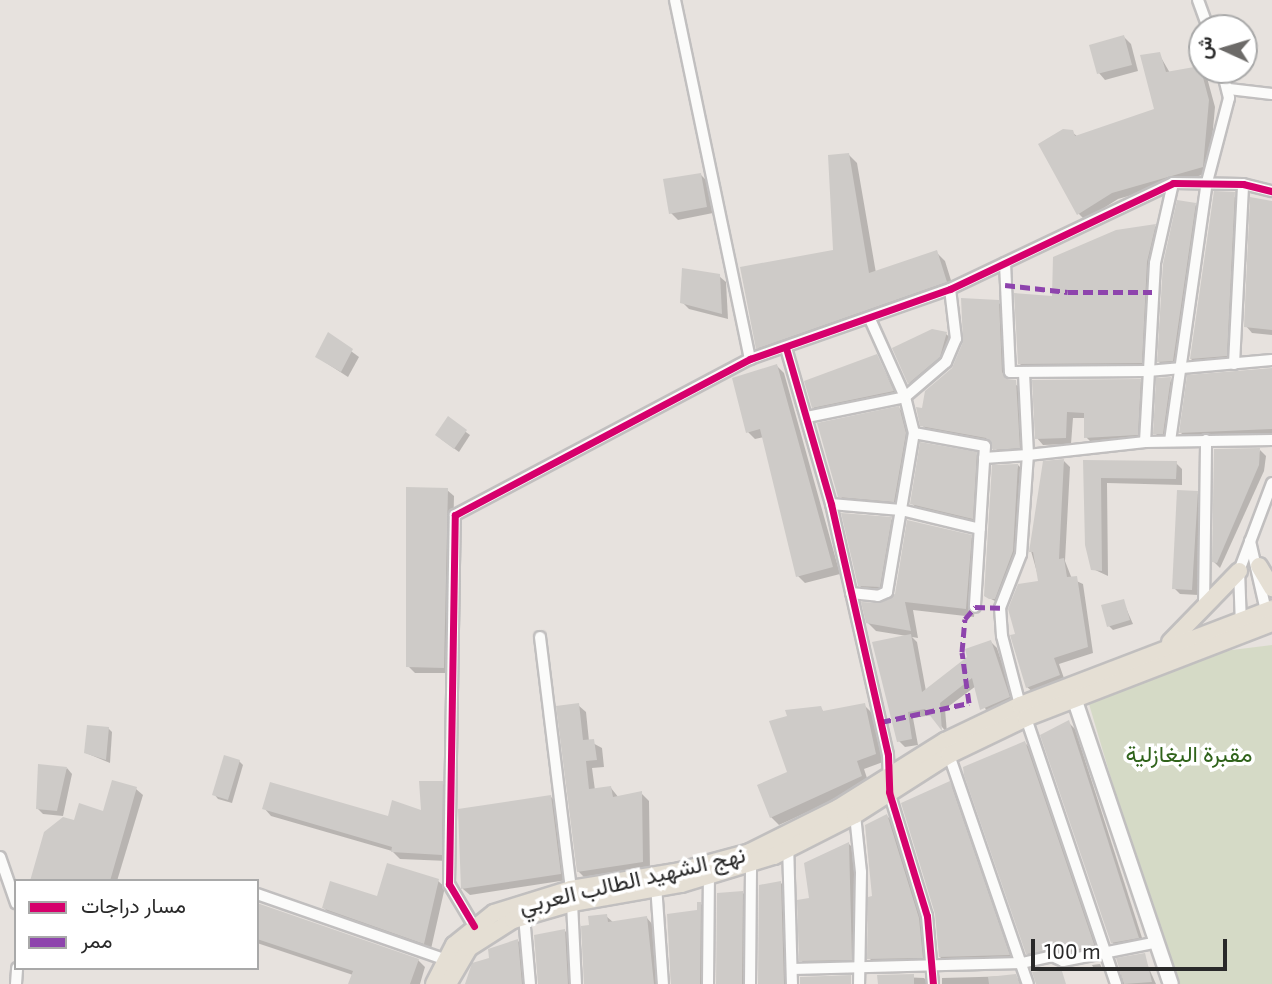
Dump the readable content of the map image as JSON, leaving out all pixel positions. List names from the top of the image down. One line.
{"streets":{"main road":["نهج الشهيد الطالب العربي"]},"parks":["مقبرة البغازلية"],"legend":["مسار دراجات","ممر"],"scale_bar":"100 m","north":"left"}
